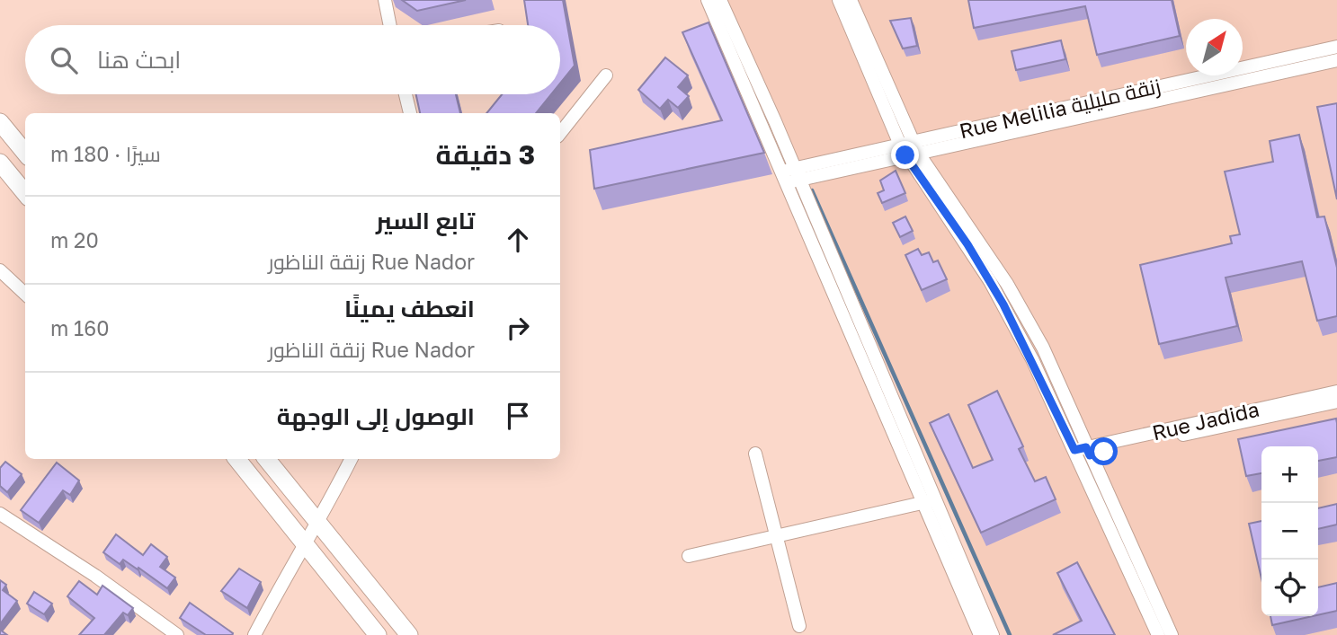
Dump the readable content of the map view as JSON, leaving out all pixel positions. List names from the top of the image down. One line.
{"streets":{"street":["Rue Melilia زنقة مليلية","Rue Jadida"]},"north":"top right","page":{"search":"ابحث هنا","heading":["3 دقيقة","سيرًا · 180 m"],"list":[["تابع السير","Rue Nador زنقة الناظور","20 m"],["انعطف يمينًا","Rue Nador زنقة الناظور","160 m"],"الوصول إلى الوجهة"],"map_buttons":["+","−"]}}
